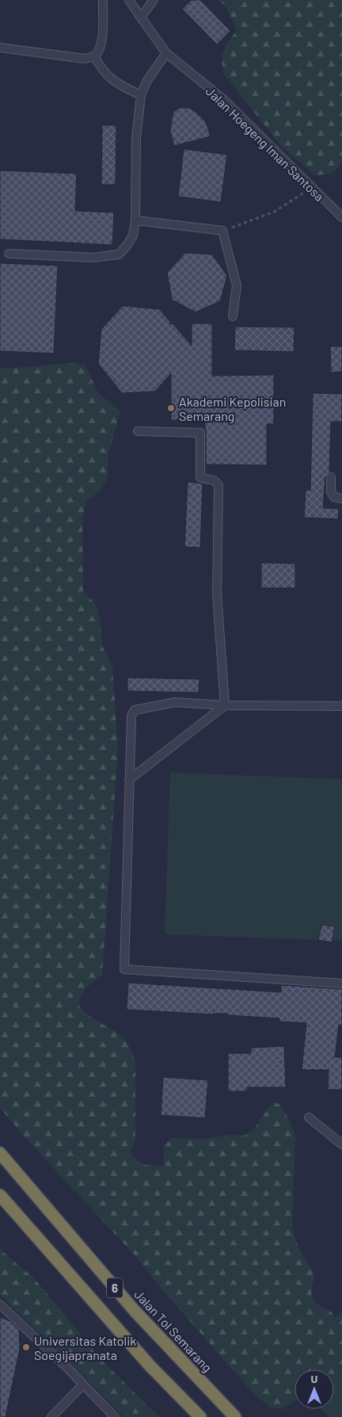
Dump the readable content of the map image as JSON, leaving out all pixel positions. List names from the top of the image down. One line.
{"streets":{"highway":["6","Jalan Tol Semarang"],"lane":["Jalan Hoegeng Iman Santosa"]},"places":["Akademi Kepolisian Semarang","Universitas Katolik Soegijapranata"],"north":"top"}
